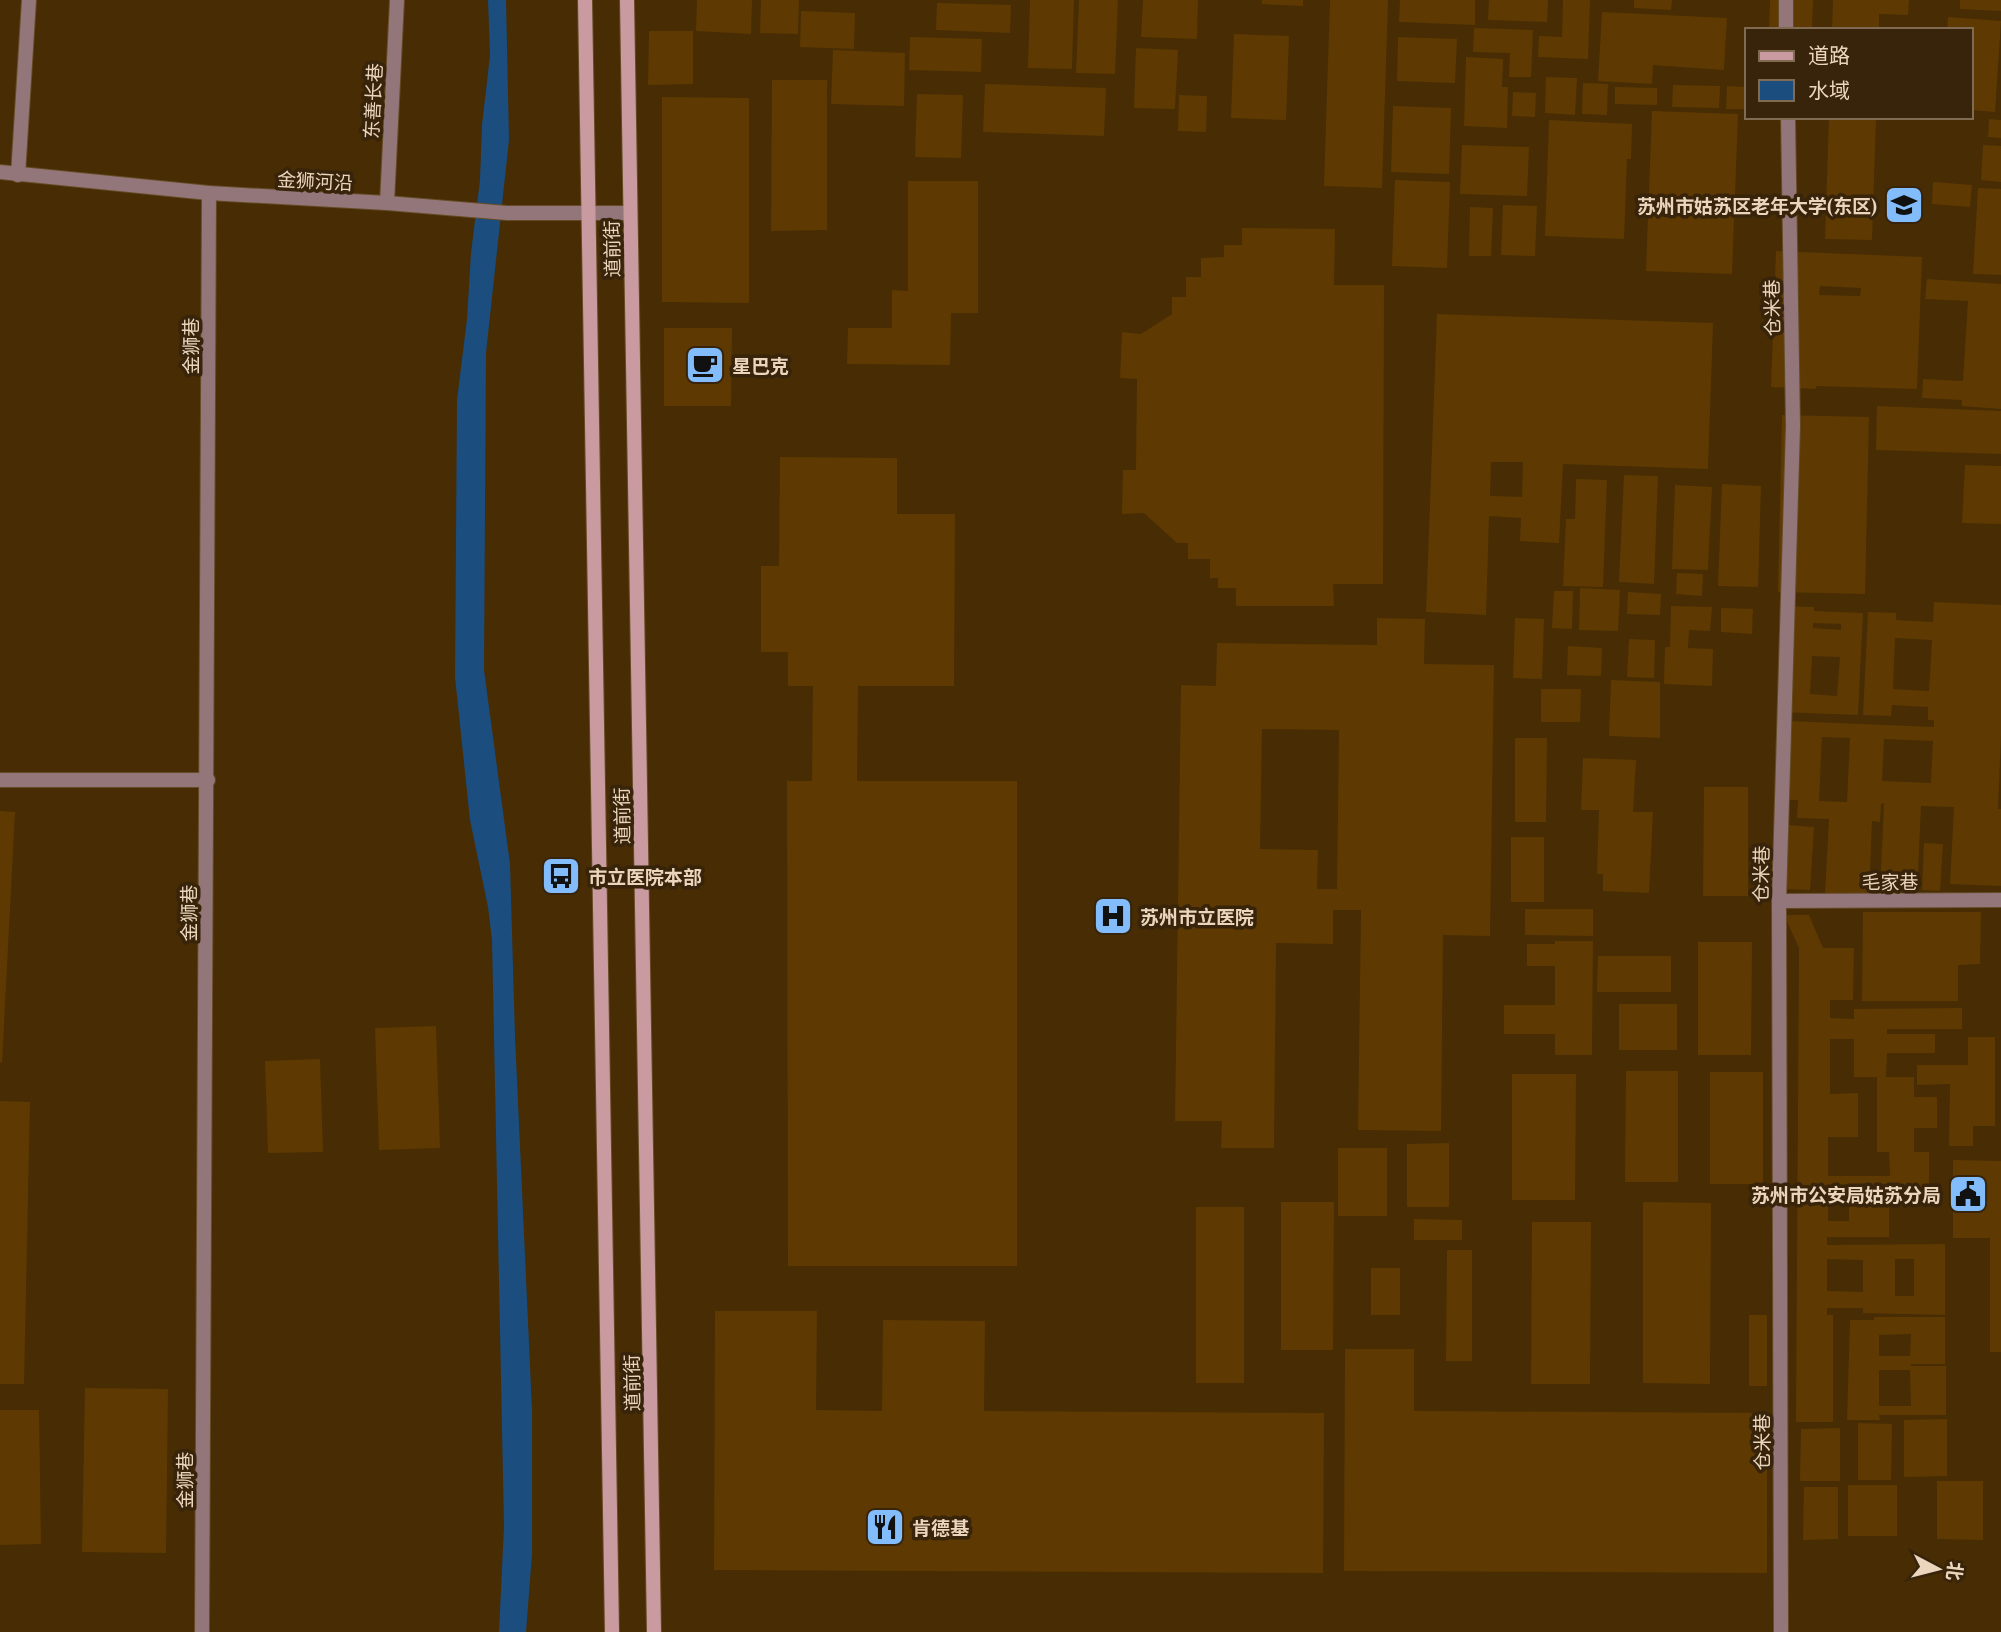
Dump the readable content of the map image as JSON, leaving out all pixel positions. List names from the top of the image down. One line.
{"streets":{"main road":["道前街"],"street":["东善长巷","金狮河沿","仓米巷","金狮巷","毛家巷"]},"crossings":[["东善长巷","金狮河沿"],["金狮河沿","道前街"],["金狮河沿","金狮巷"],["仓米巷","毛家巷"]],"places":{"school or university":["苏州市姑苏区老年大学(东区)"],"cafe":["星巴克"],"bus stop":["市立医院本部"],"hospital":["苏州市立医院"],"public building":["苏州市公安局姑苏分局"],"restaurant":["肯德基"]},"legend":["道路","水域"],"north":"right"}
